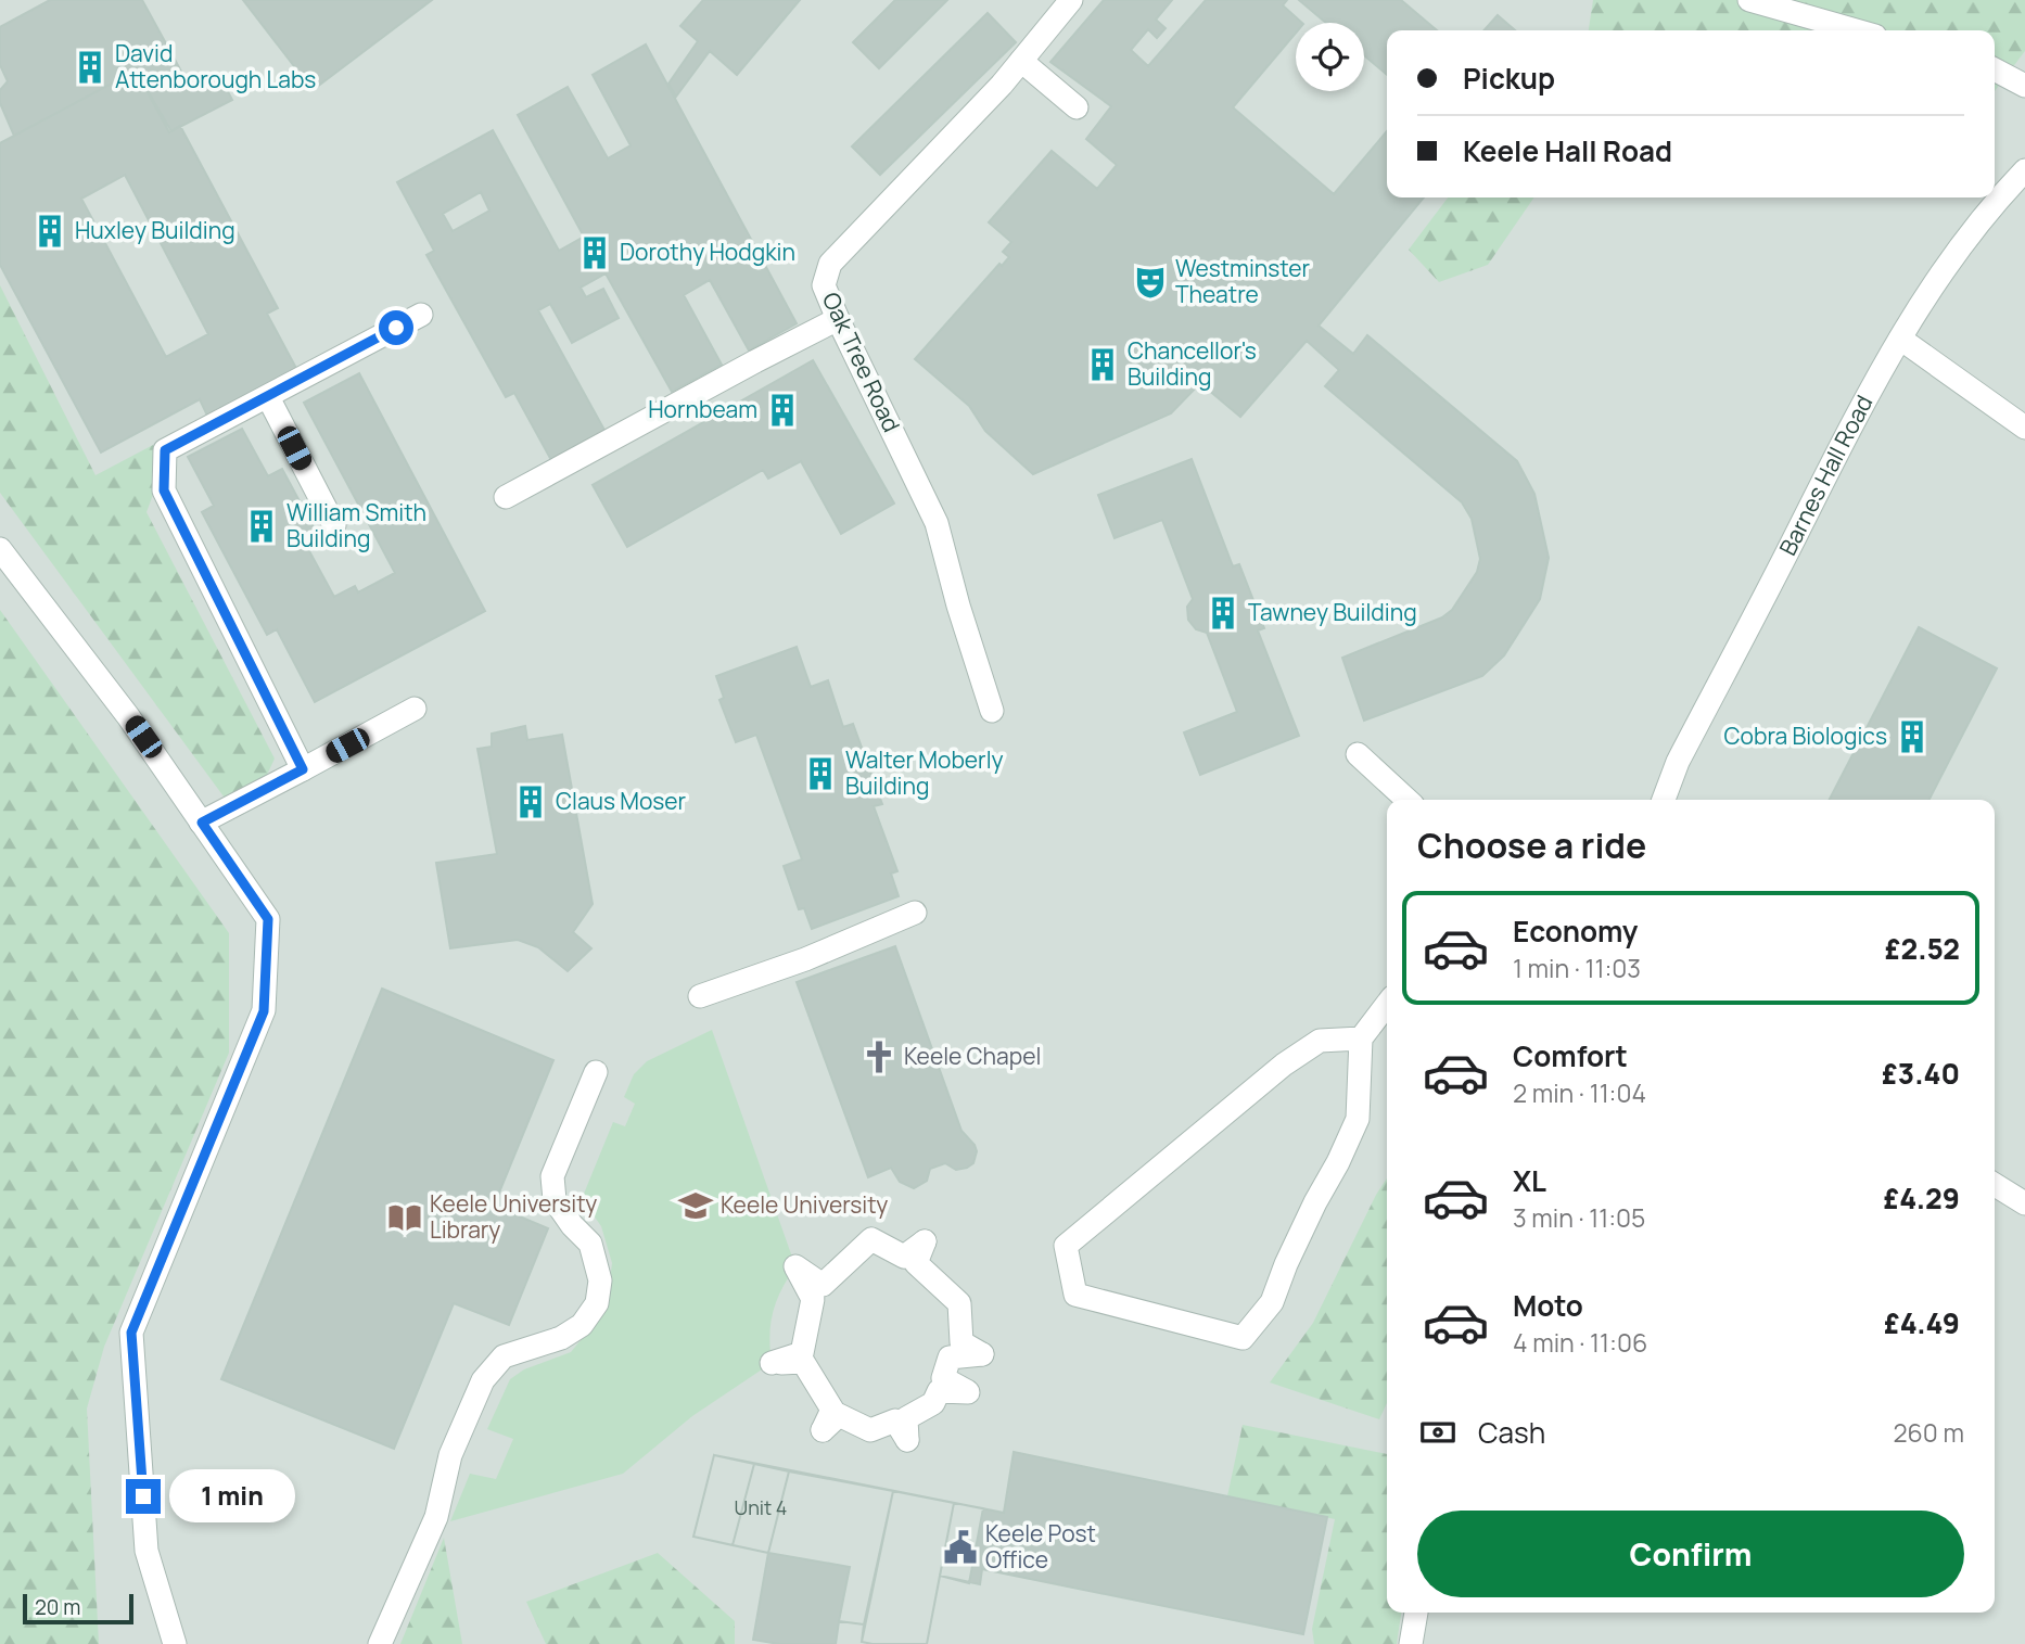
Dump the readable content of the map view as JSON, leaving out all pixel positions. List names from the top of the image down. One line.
{"streets":{"street":["Oak Tree Road","Barnes Hall Road"]},"places":{"building":["David Attenborough Labs","Huxley Building","Dorothy Hodgkin","Chancellor's Building","Hornbeam","William Smith Building","Tawney Building","Cobra Biologics","Walter Moberly Building","Claus Moser"],"theatre":["Westminster Theatre"],"church":["Keele Chapel"],"school or university":["Keele University"],"library":["Keele University Library"],"public building":["Keele Post Office"]},"house_numbers":["Unit 4"],"scale_bar":"20 m","page":{"banner":["Pickup","Keele Hall Road"],"heading":"Choose a ride","list":[{"name":"Economy","note":"1 min · 11:03","value":"£2.52"},{"name":"Comfort","note":"2 min · 11:04","value":"£3.40"},{"name":"XL","note":"3 min · 11:05","value":"£4.29"},{"name":"Moto","note":"4 min · 11:06","value":"£4.49"}],"pay":["Cash","260 m"],"bubble":"1 min","buttons":"Confirm","scale":"20 m"}}
